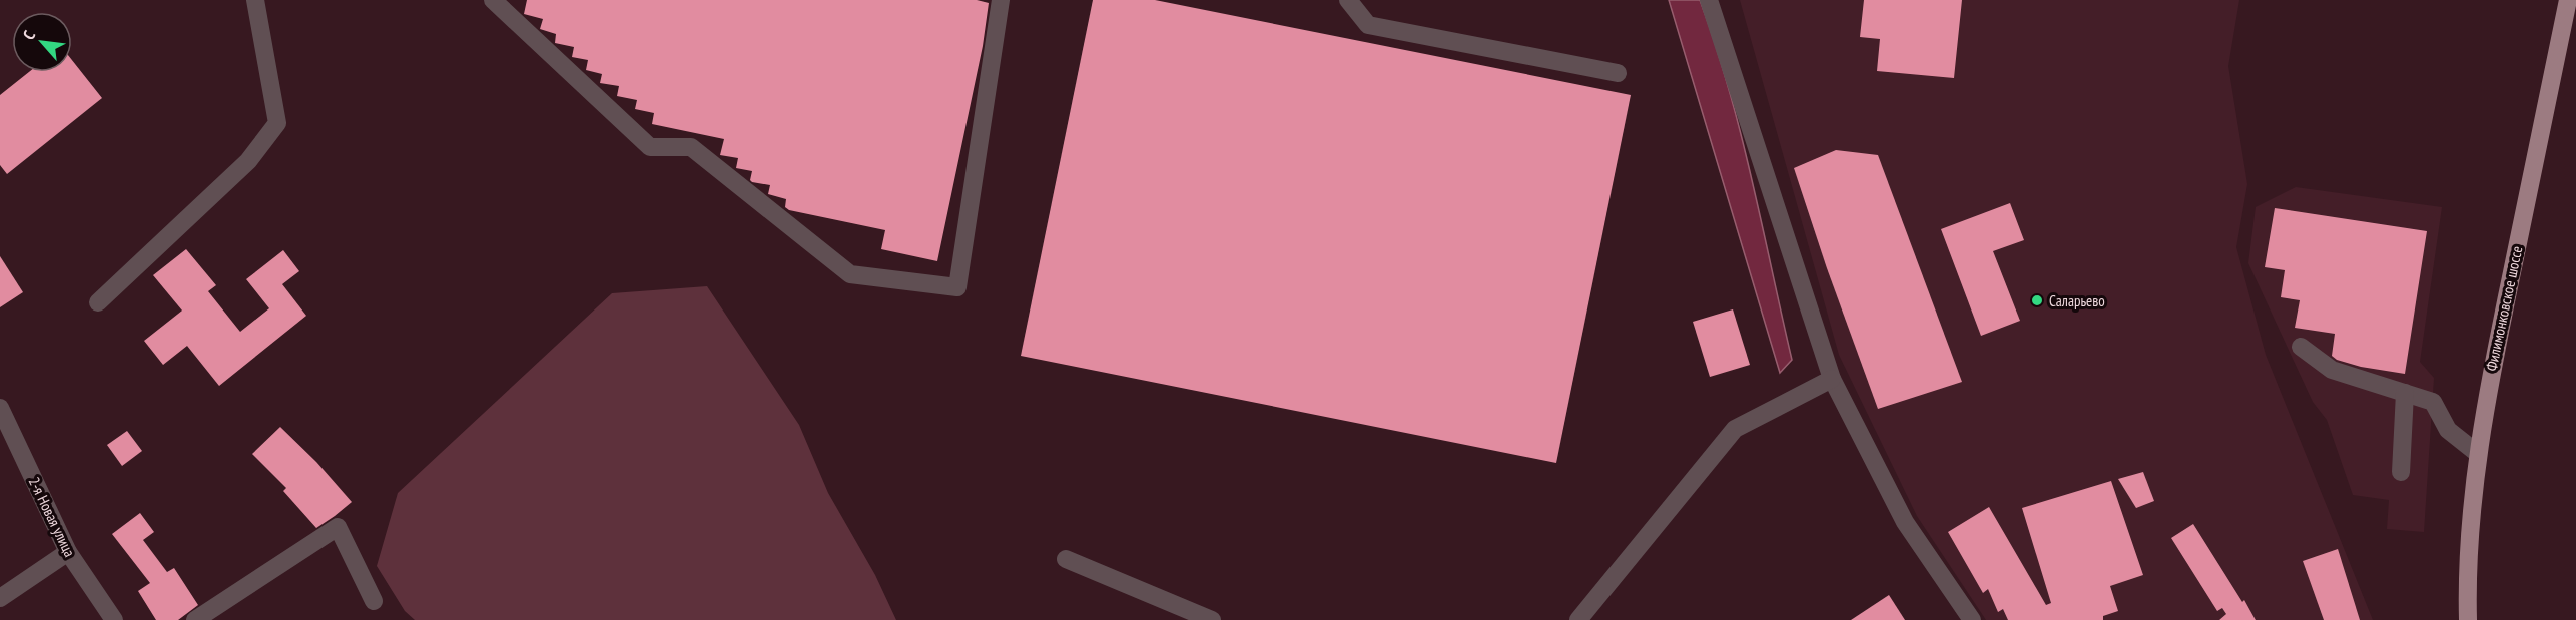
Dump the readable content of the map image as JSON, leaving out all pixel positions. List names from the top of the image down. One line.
{"streets":{"main road":["Филимонковское шоссе"],"street":["2-я Новая улица"]},"places":["Саларьево"],"north":"top left"}
